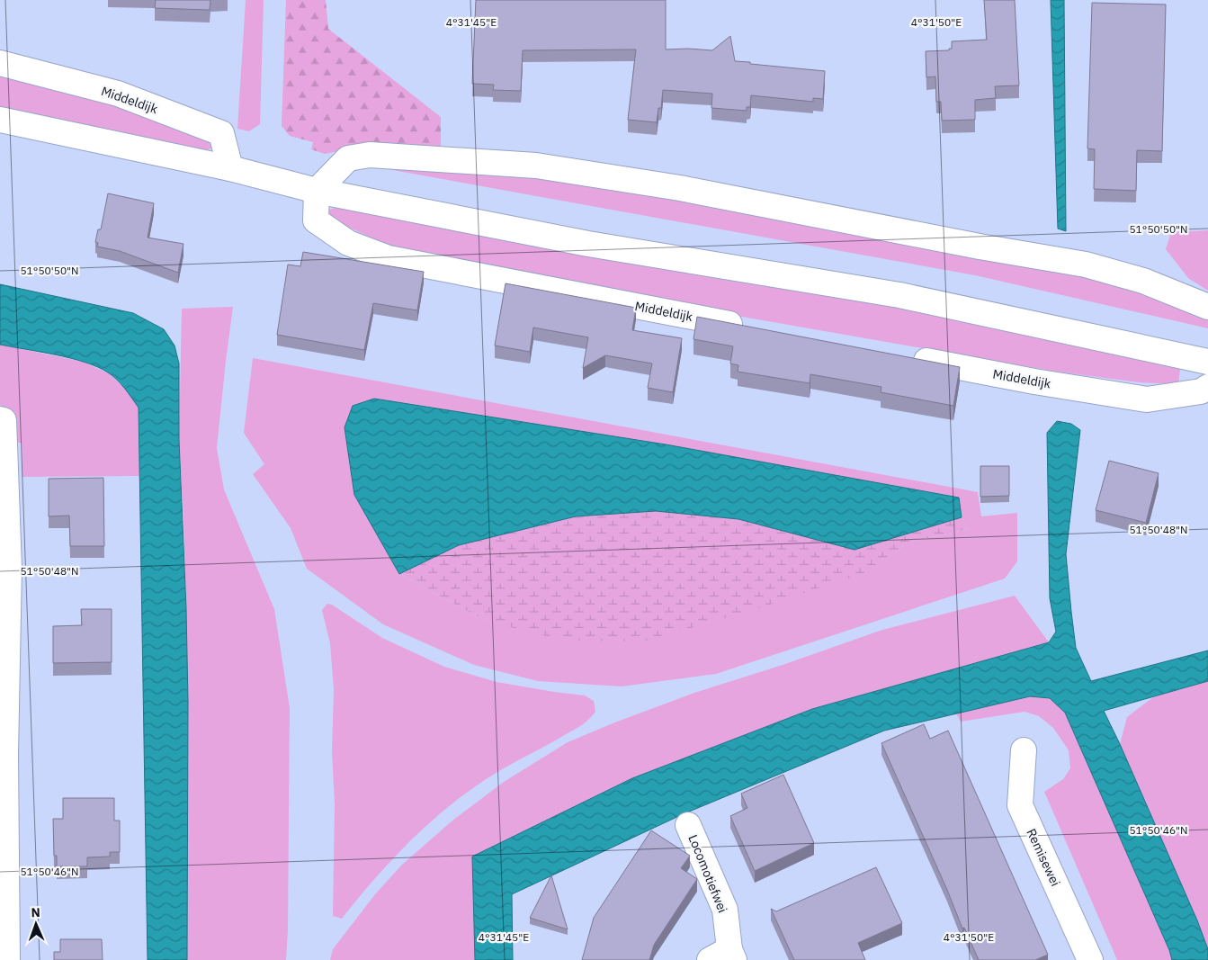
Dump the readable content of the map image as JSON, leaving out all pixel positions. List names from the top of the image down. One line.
{"streets":{"street":["Middeldijk","Remisewei","Locomotiefwei"]},"north":"top","coordinates":["4°31'45\"E","4°31'50\"E","51°50'50\"N","51°50'48\"N","51°50'46\"N"]}
